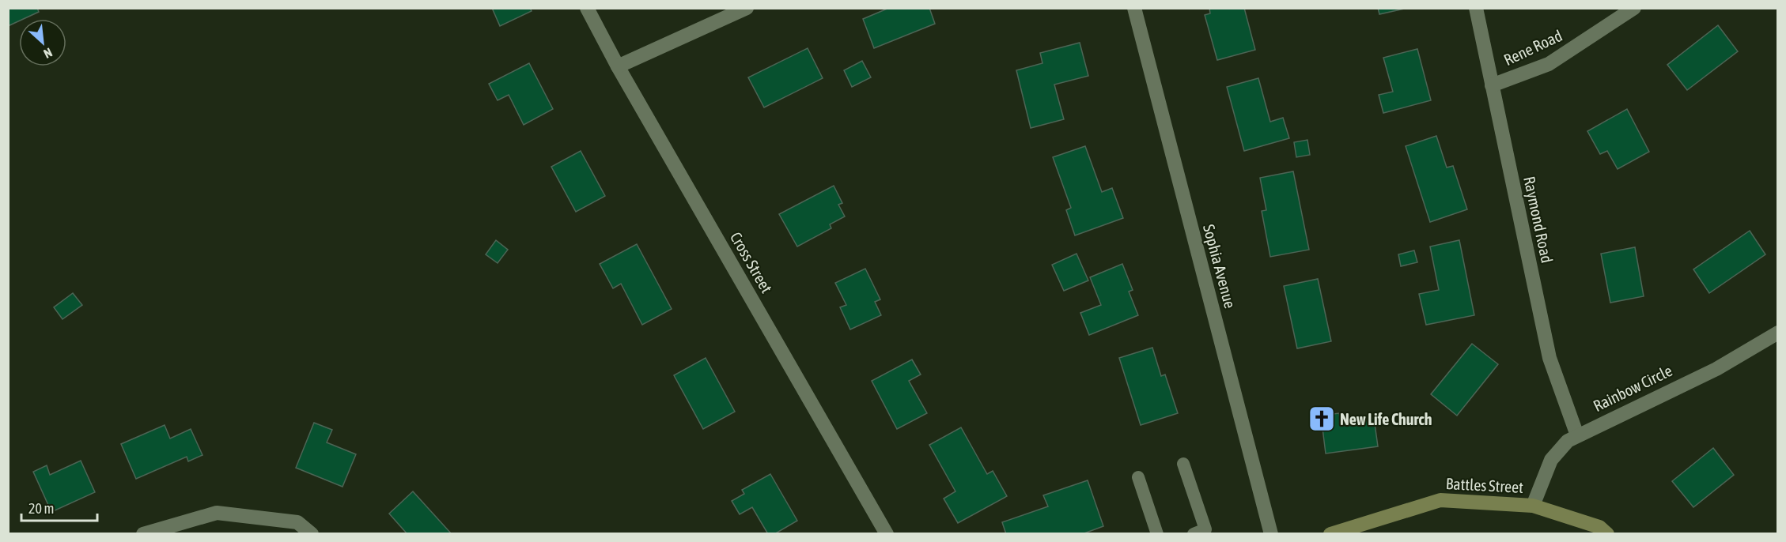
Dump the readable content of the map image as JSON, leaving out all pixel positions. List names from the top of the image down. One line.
{"streets":{"street":["Rene Road","Raymond Road","Cross Street","Sophia Avenue","Rainbow Circle","Battles Street"]},"crossings":[["Rene Road","Raymond Road"],["Raymond Road","Rainbow Circle"],["Rainbow Circle","Battles Street"]],"places":{"church":["New Life Church"]},"scale_bar":"20 m","north":"bottom right"}
